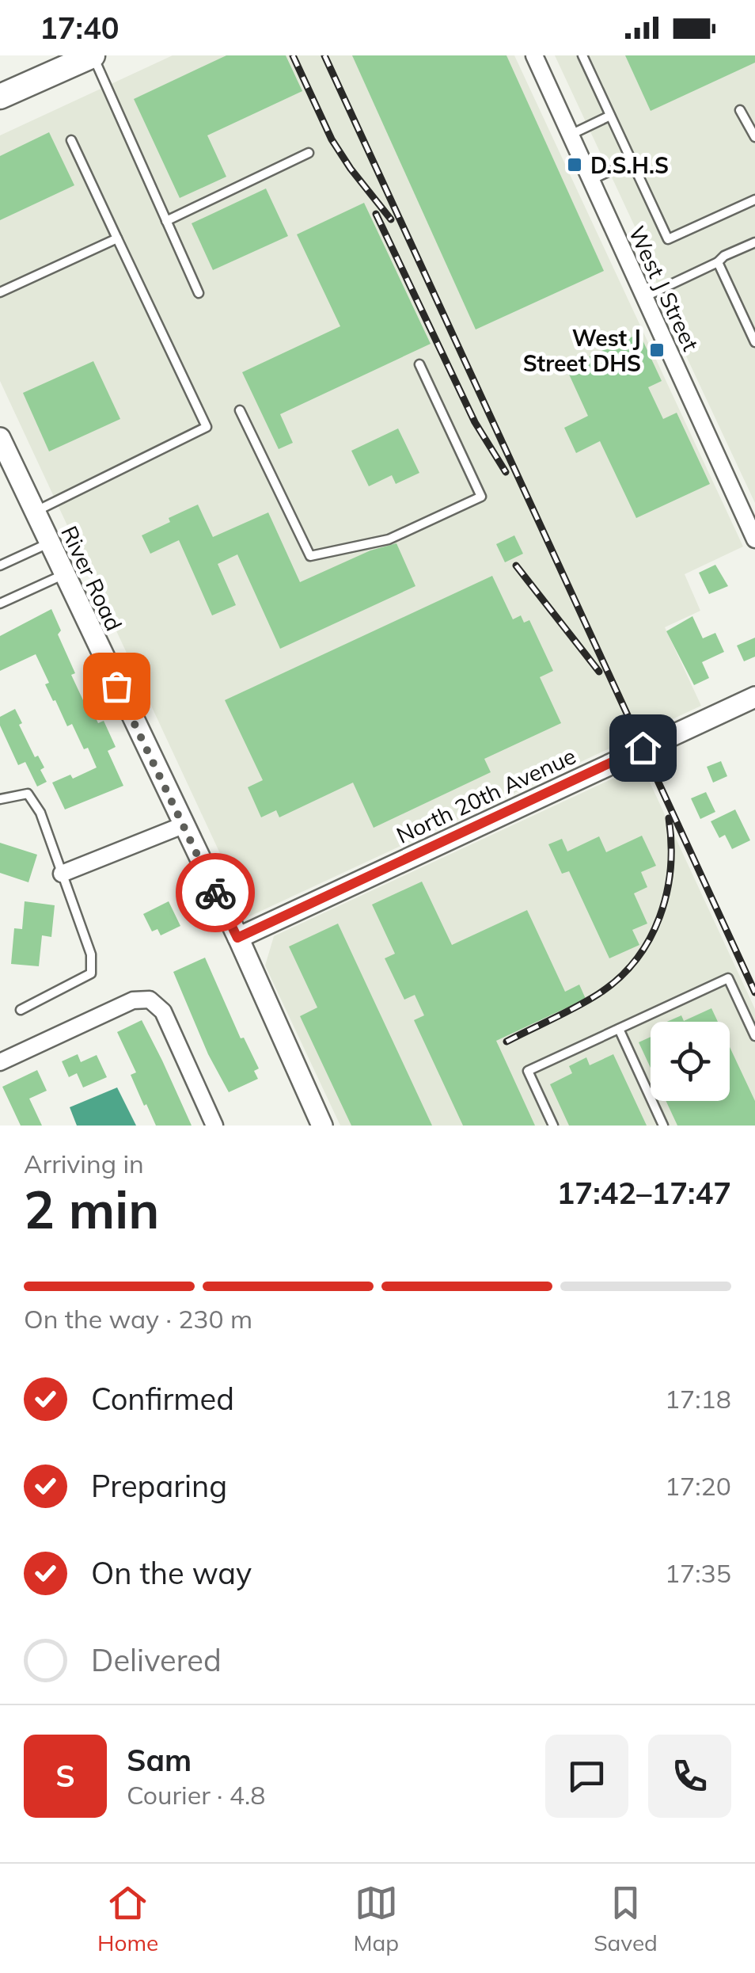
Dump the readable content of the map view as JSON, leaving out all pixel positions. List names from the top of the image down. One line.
{"streets":{"street":["West J Street","River Road","North 20th Avenue"]},"crossings":[["River Road","North 20th Avenue"]],"places":{"transit":["D.S.H.S","West J Street DHS"]},"page":{"status":"17:40","heading":["2 min","Arriving in","17:42–17:47"],"panel":["Sam","Courier · 4.8"],"bar":"On the way · 230 m","list":[["Confirmed","17:18"],["Preparing","17:20"],["On the way","17:35"],"Delivered"],"round":"S","tabs":["Home","Map","Saved"]}}
